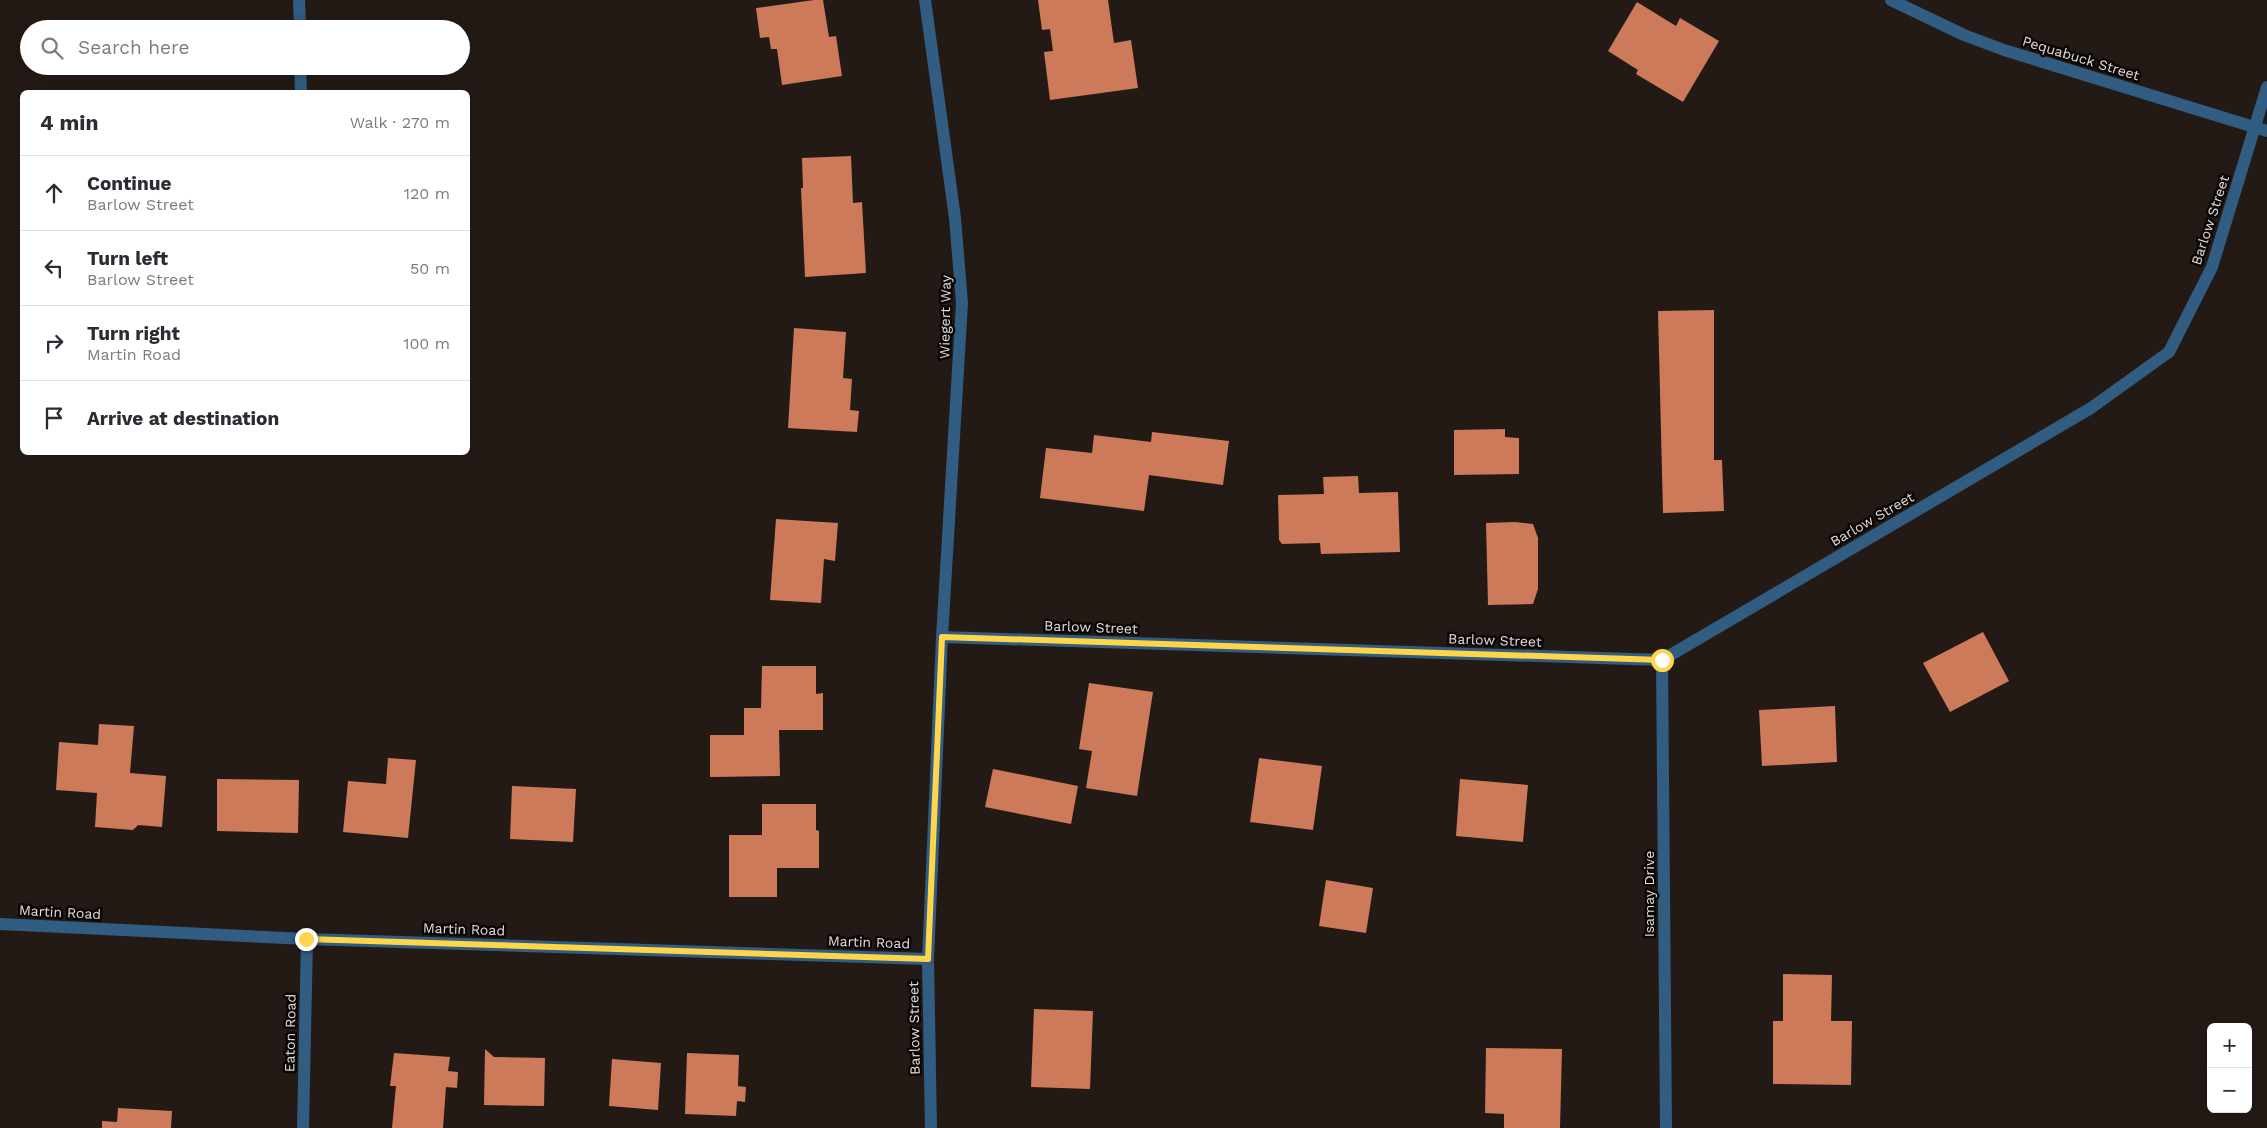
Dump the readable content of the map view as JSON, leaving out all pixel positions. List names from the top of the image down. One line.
{"streets":{"street":["Pequabuck Street","Barlow Street","Wiegert Way","Isamay Drive","Martin Road","Eaton Road"]},"crossings":[["Pequabuck Street","Barlow Street"],["Barlow Street","Wiegert Way"],["Barlow Street","Isamay Drive"],["Barlow Street","Martin Road"],["Martin Road","Eaton Road"]],"page":{"search":"Search here","heading":["4 min","Walk · 270 m"],"list":[["Continue","Barlow Street","120 m"],["Turn left","Barlow Street","50 m"],["Turn right","Martin Road","100 m"],"Arrive at destination"],"map_buttons":["+","−"]}}
